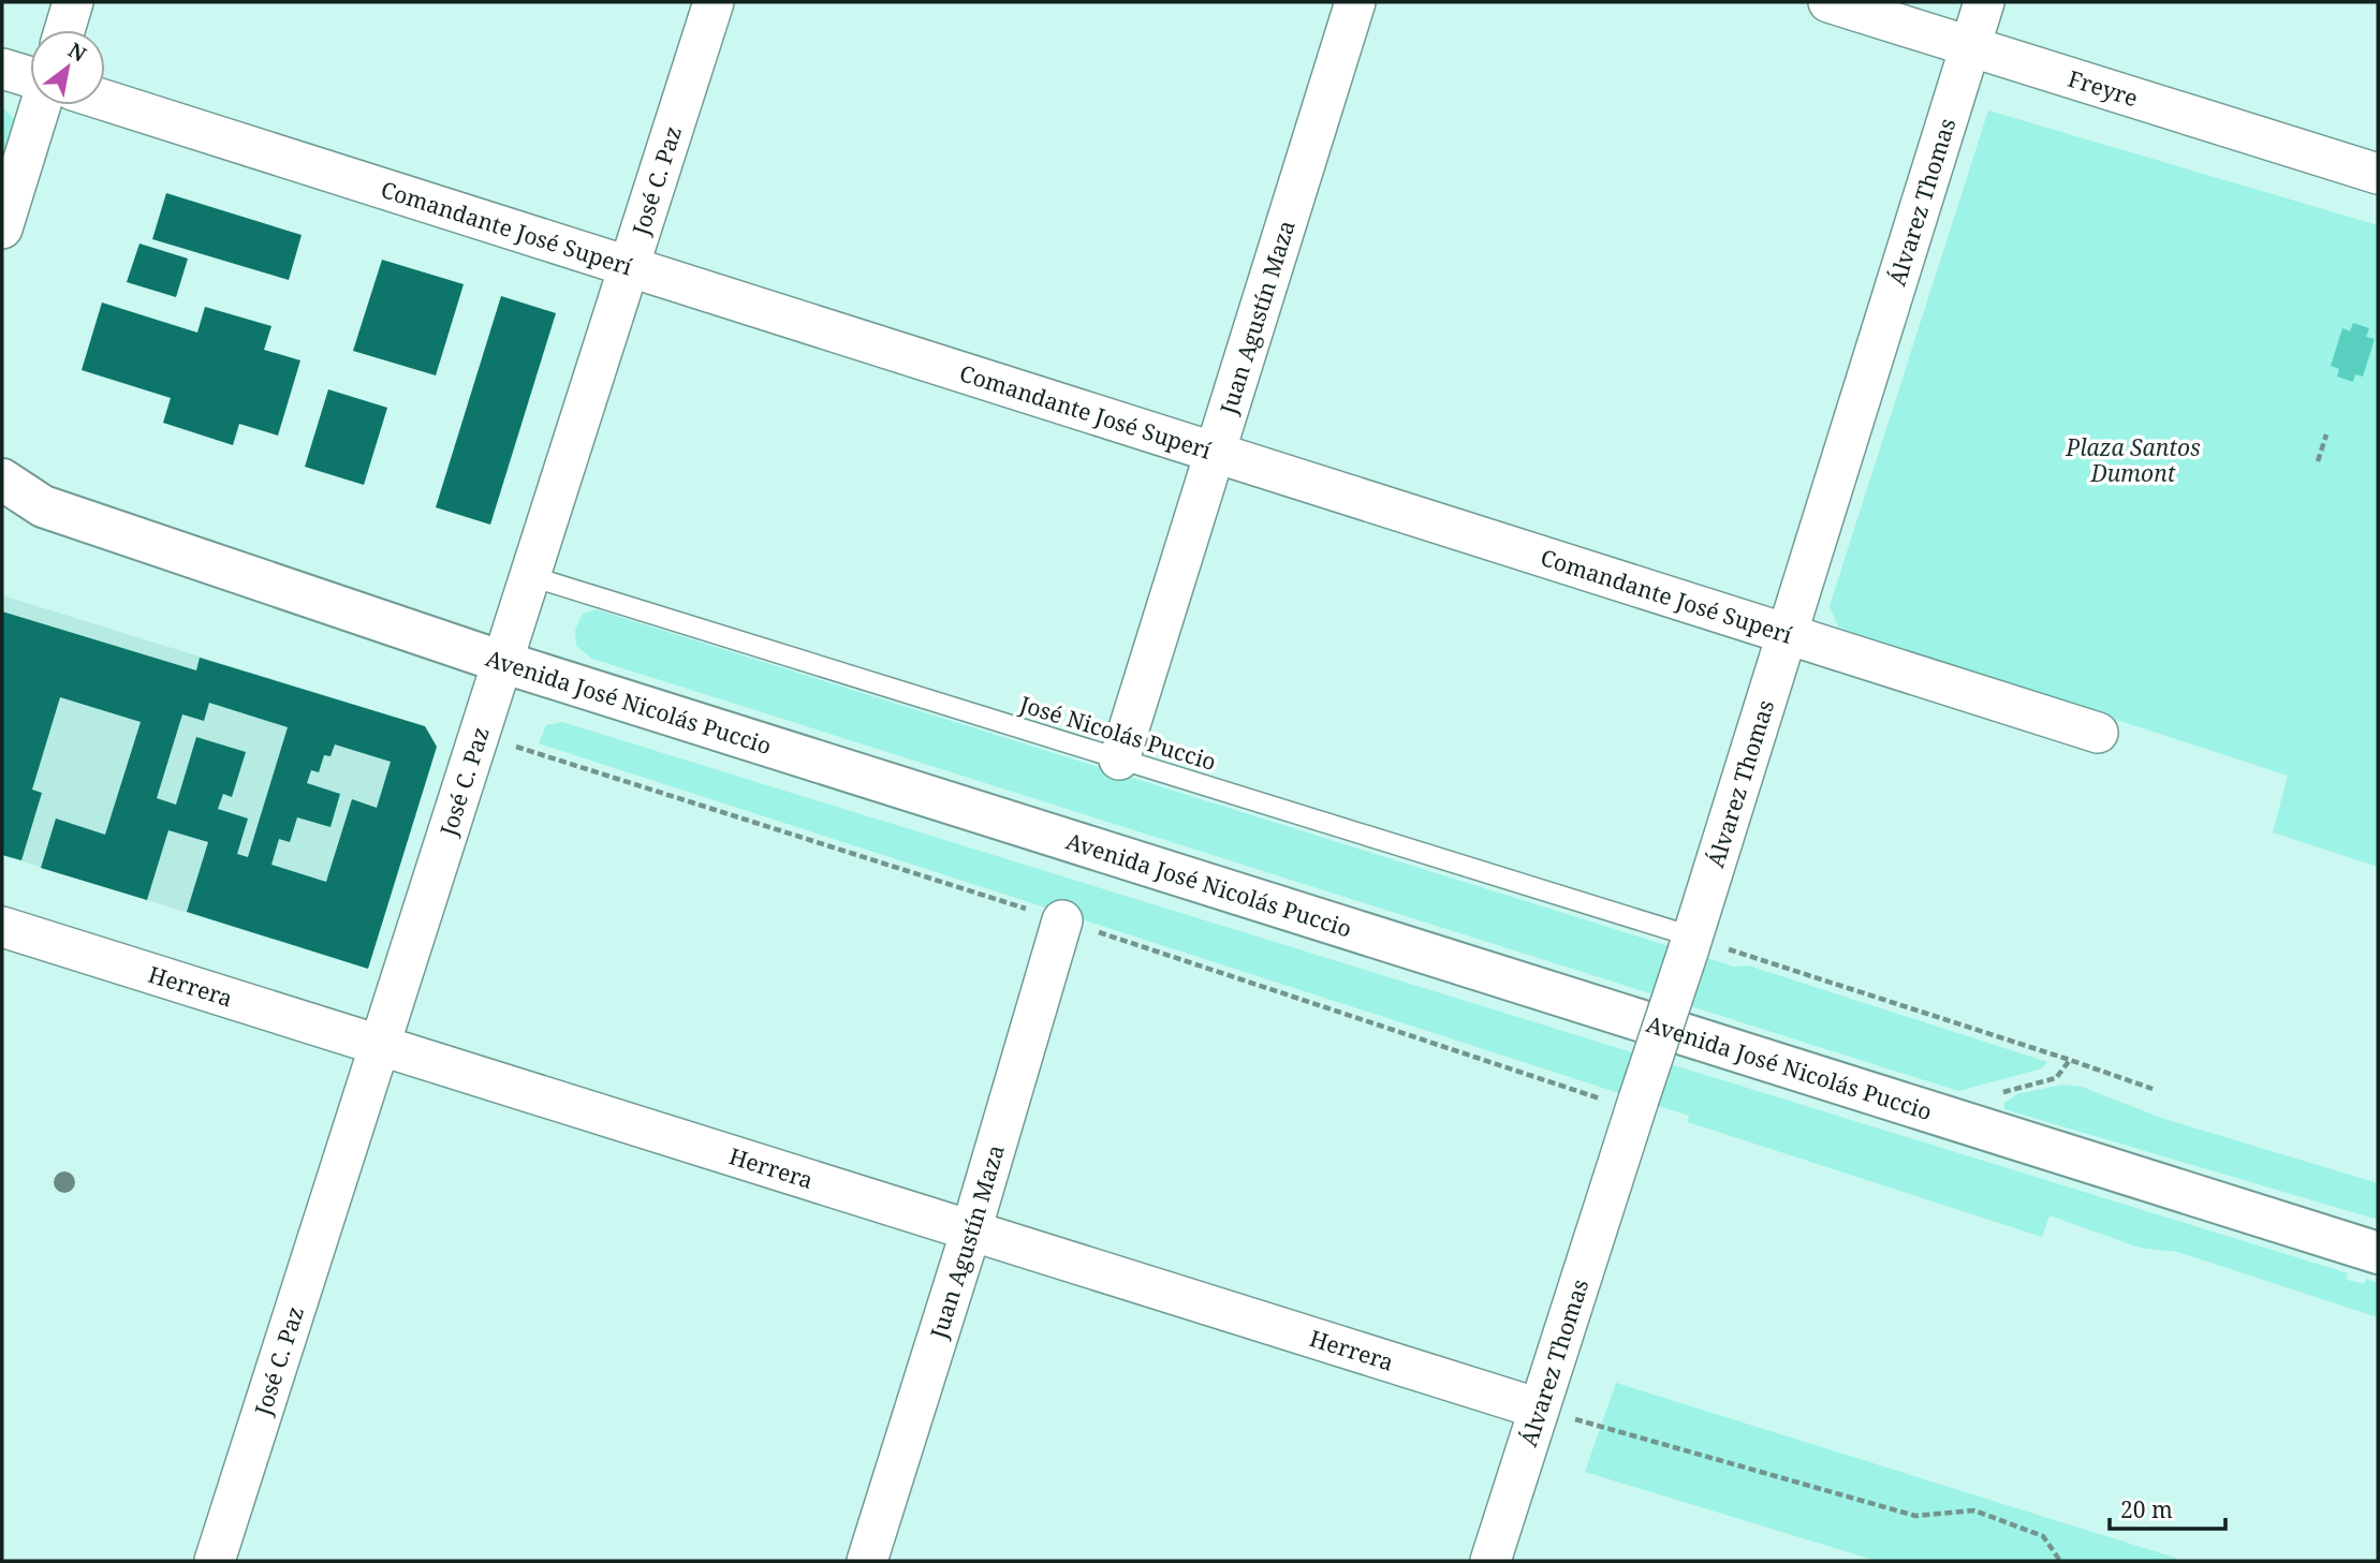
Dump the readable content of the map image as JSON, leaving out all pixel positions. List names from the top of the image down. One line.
{"streets":{"street":["Freyre","José C. Paz","Álvarez Thomas","Comandante José Superí","Juan Agustín Maza","Avenida José Nicolás Puccio","Herrera"],"lane":["José Nicolás Puccio"]},"crossings":[["Freyre","Álvarez Thomas"],["José C. Paz","Comandante José Superí"],["José C. Paz","Avenida José Nicolás Puccio"],["José C. Paz","José Nicolás Puccio"],["José C. Paz","Herrera"],["Álvarez Thomas","Comandante José Superí"],["Álvarez Thomas","José Nicolás Puccio"],["Álvarez Thomas","Herrera"],["Comandante José Superí","Juan Agustín Maza"],["Juan Agustín Maza","José Nicolás Puccio"],["Juan Agustín Maza","Herrera"]],"parks":["Plaza Santos Dumont"],"scale_bar":"20 m","north":"top right"}
